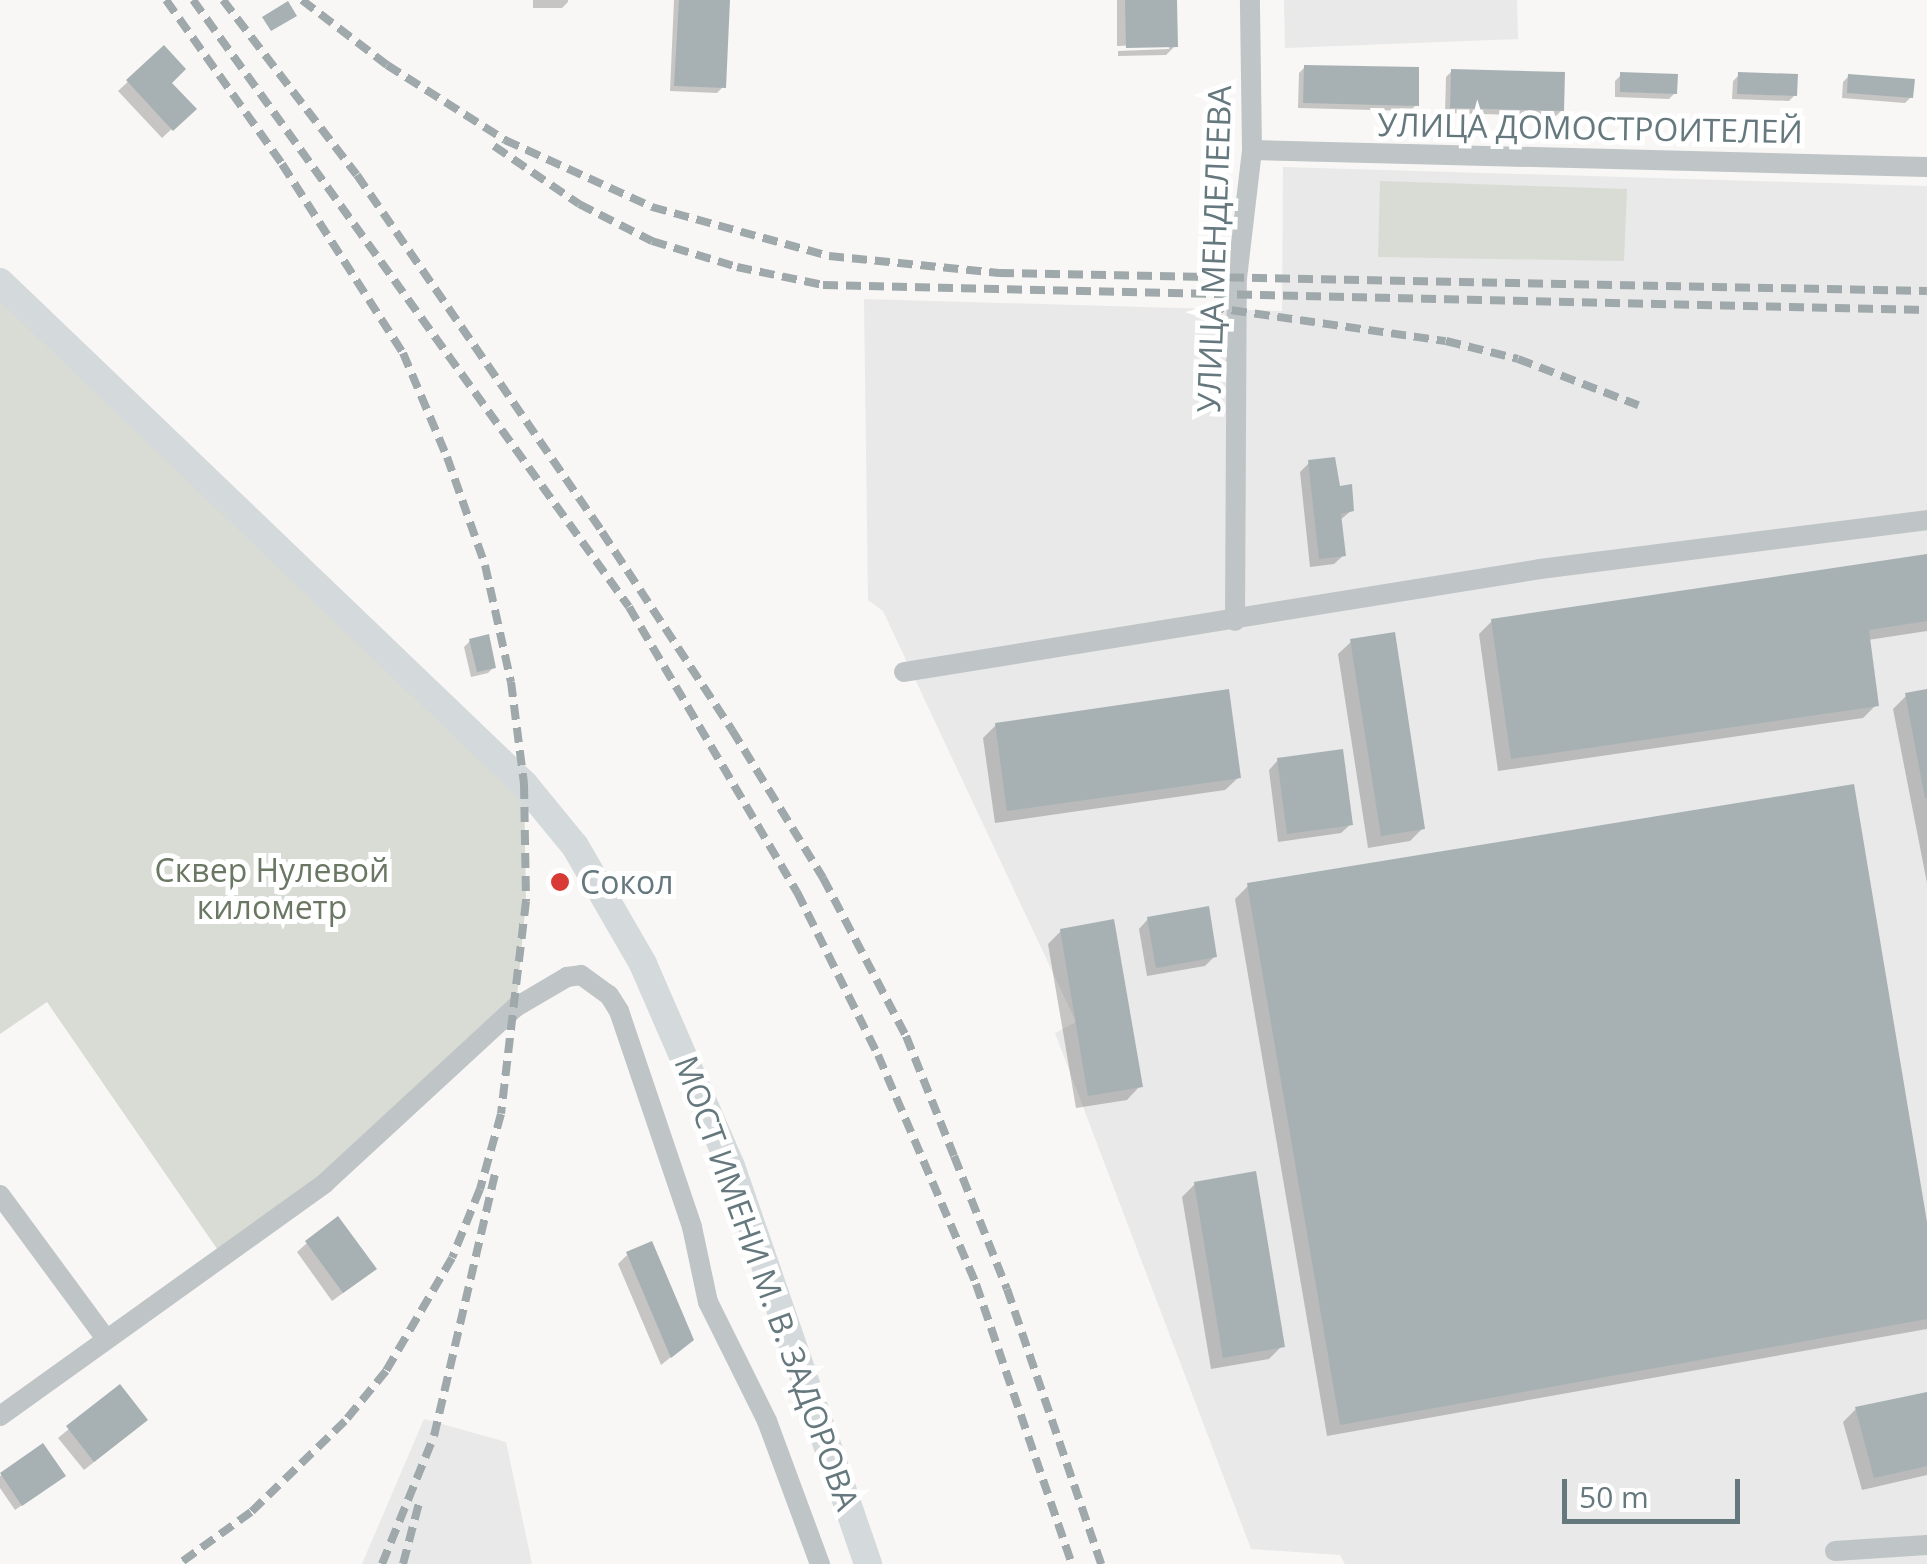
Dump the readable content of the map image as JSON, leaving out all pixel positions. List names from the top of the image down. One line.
{"streets":{"main road":["МОСТ ИМЕНИ М. В. ЗАДОРОВА"],"street":["УЛИЦА ДОМОСТРОИТЕЛЕЙ","УЛИЦА МЕНДЕЛЕЕВА"]},"crossings":[["УЛИЦА ДОМОСТРОИТЕЛЕЙ","УЛИЦА МЕНДЕЛЕЕВА"]],"parks":["Сквер Нулевой километр"],"places":["Сокол"],"scale_bar":"50 m"}
